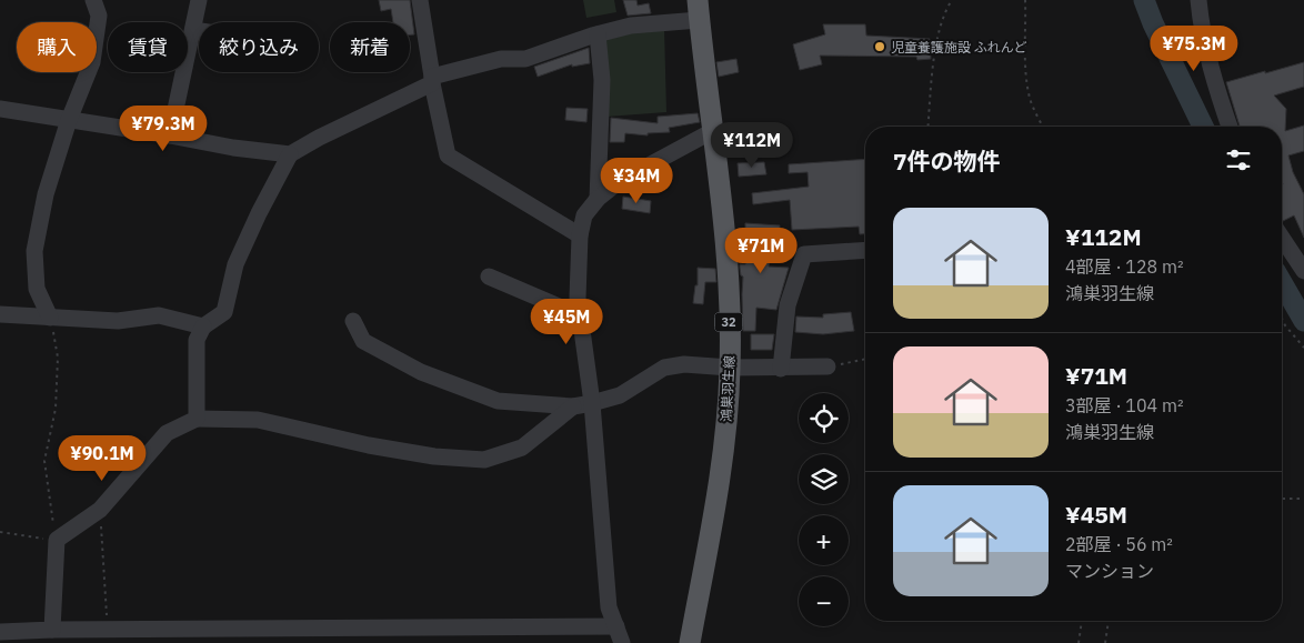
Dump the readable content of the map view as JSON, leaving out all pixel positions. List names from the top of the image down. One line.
{"streets":{"main road":["32","鴻巣羽生線"]},"places":["児童養護施設 ふれんど"],"page":{"chip":["購入","賃貸","絞り込み","新着"],"price":["¥75.3M","¥79.3M","¥112M","¥34M","¥71M","¥45M","¥90.1M"],"heading":"7件の物件","list":[{"name":"¥112M","note":"4部屋 · 128 m² · 鴻巣羽生線"},{"name":"¥71M","note":"3部屋 · 104 m² · 鴻巣羽生線"},{"name":"¥45M","note":"2部屋 · 56 m² · マンション"}],"map_buttons":["+","−"]}}
